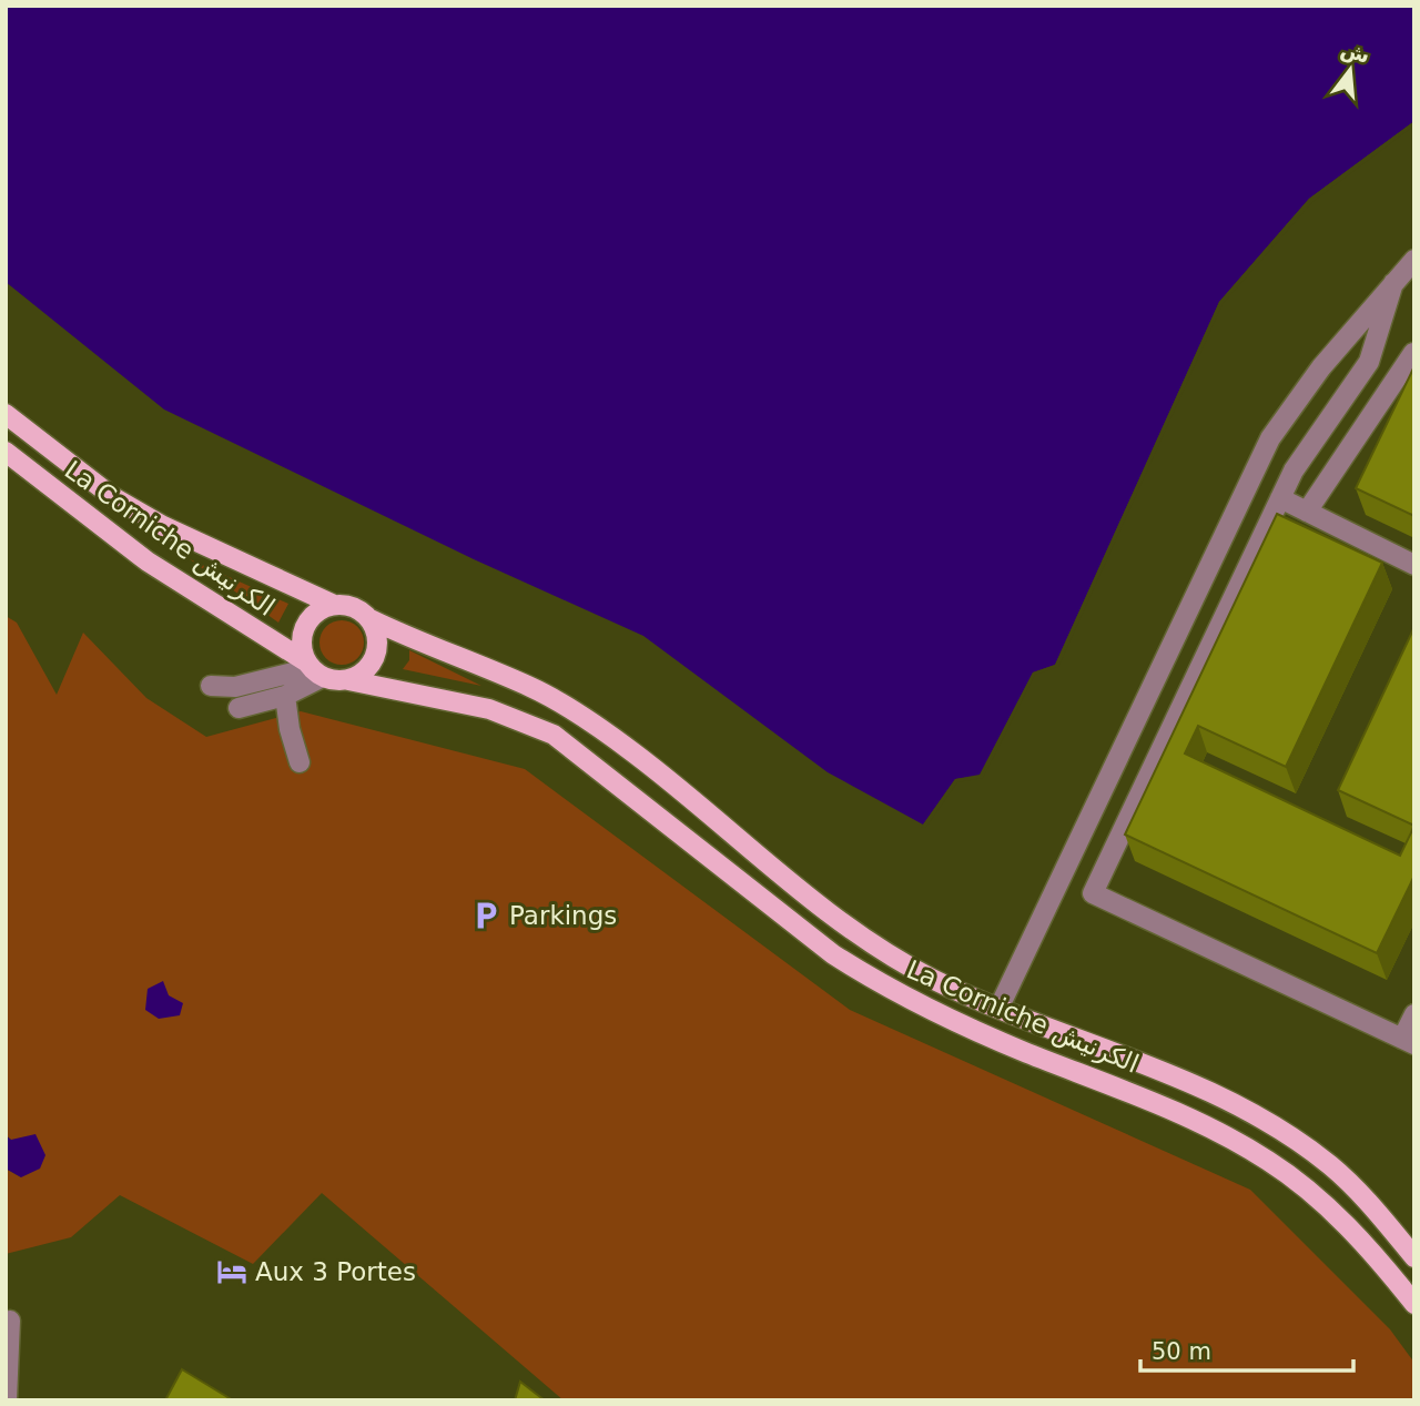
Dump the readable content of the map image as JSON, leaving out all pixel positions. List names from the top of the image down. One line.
{"streets":{"main road":["La Corniche الكرنيش"]},"places":{"parking":["Parkings"],"hotel":["Aux 3 Portes"]},"scale_bar":"50 m","north":"top"}
